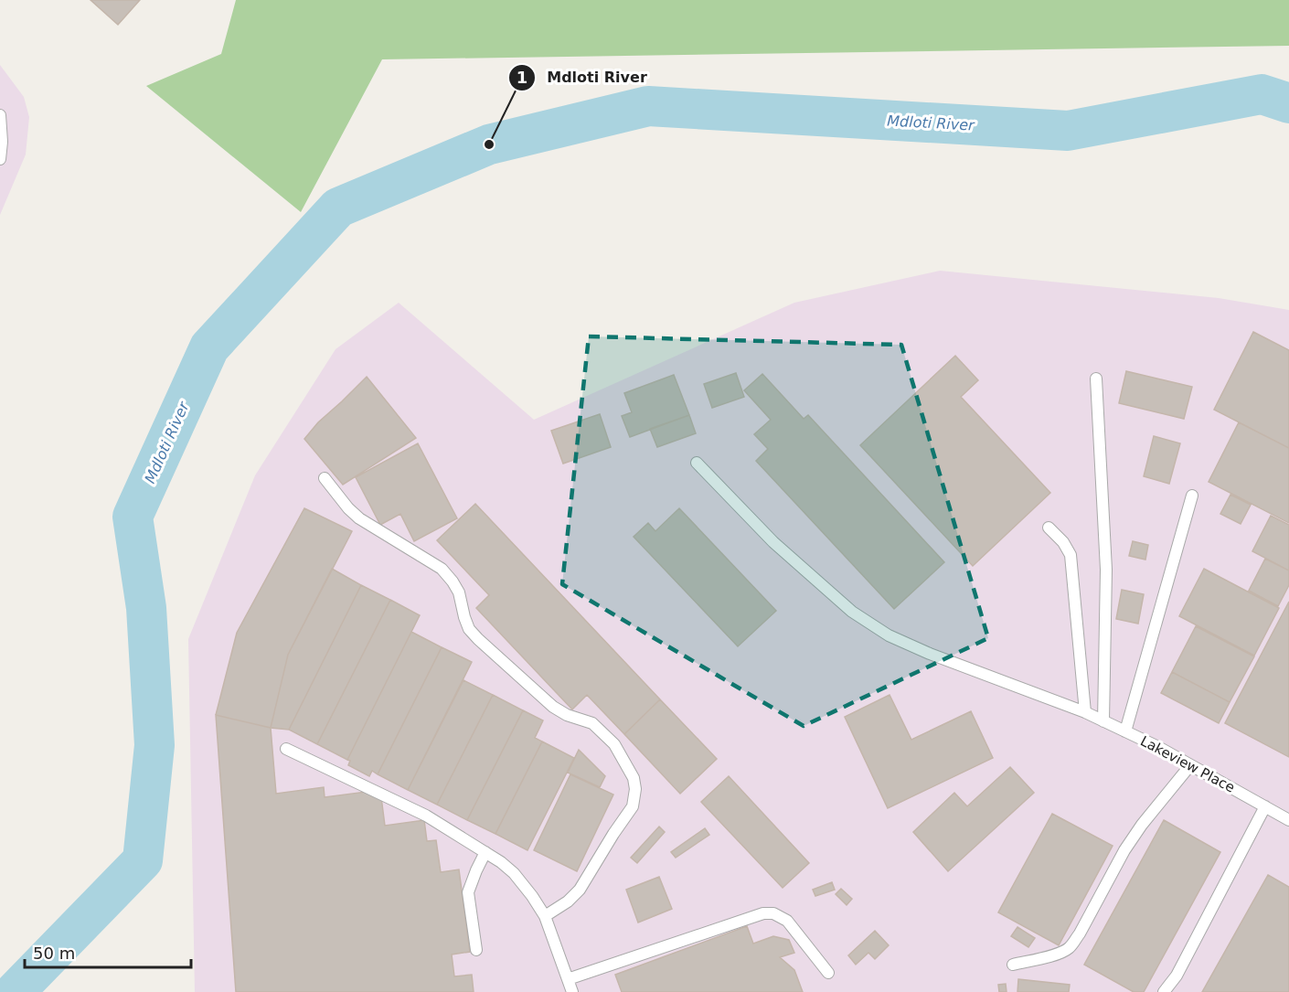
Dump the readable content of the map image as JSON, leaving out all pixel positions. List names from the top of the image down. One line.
{"streets":{"lane":["Lakeview Place"]},"water":["Mdloti River"],"places":["Mdloti River"],"scale_bar":"50 m"}
